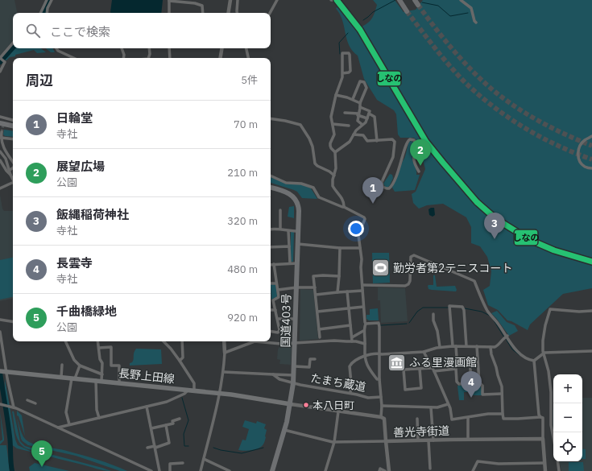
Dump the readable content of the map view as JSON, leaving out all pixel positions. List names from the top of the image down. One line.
{"streets":{"highway":["国道403号"],"main road":["長野上田線"],"street":["たまち蔵道","善光寺街道"]},"crossings":[["国道403号","長野上田線"],["国道403号","たまち蔵道"],["国道403号","善光寺街道"],["長野上田線","善光寺街道"]],"places":{"sports":["勤労者第2テニスコート"],"museum":["ふる里漫画館"],"other":["本八日町"]},"lines":["transit line しなの"],"page":{"search":"ここで検索","heading":["周辺","5件"],"list":[{"mark":"1","name":"日輪堂","note":"寺社","value":"70 m"},{"mark":"2","name":"展望広場","note":"公園","value":"210 m"},{"mark":"3","name":"飯縄稲荷神社","note":"寺社","value":"320 m"},{"mark":"4","name":"長雲寺","note":"寺社","value":"480 m"},{"mark":"5","name":"千曲橋緑地","note":"公園","value":"920 m"}],"pins":["2","1","3","4","5"],"map_buttons":["+","−"]}}
